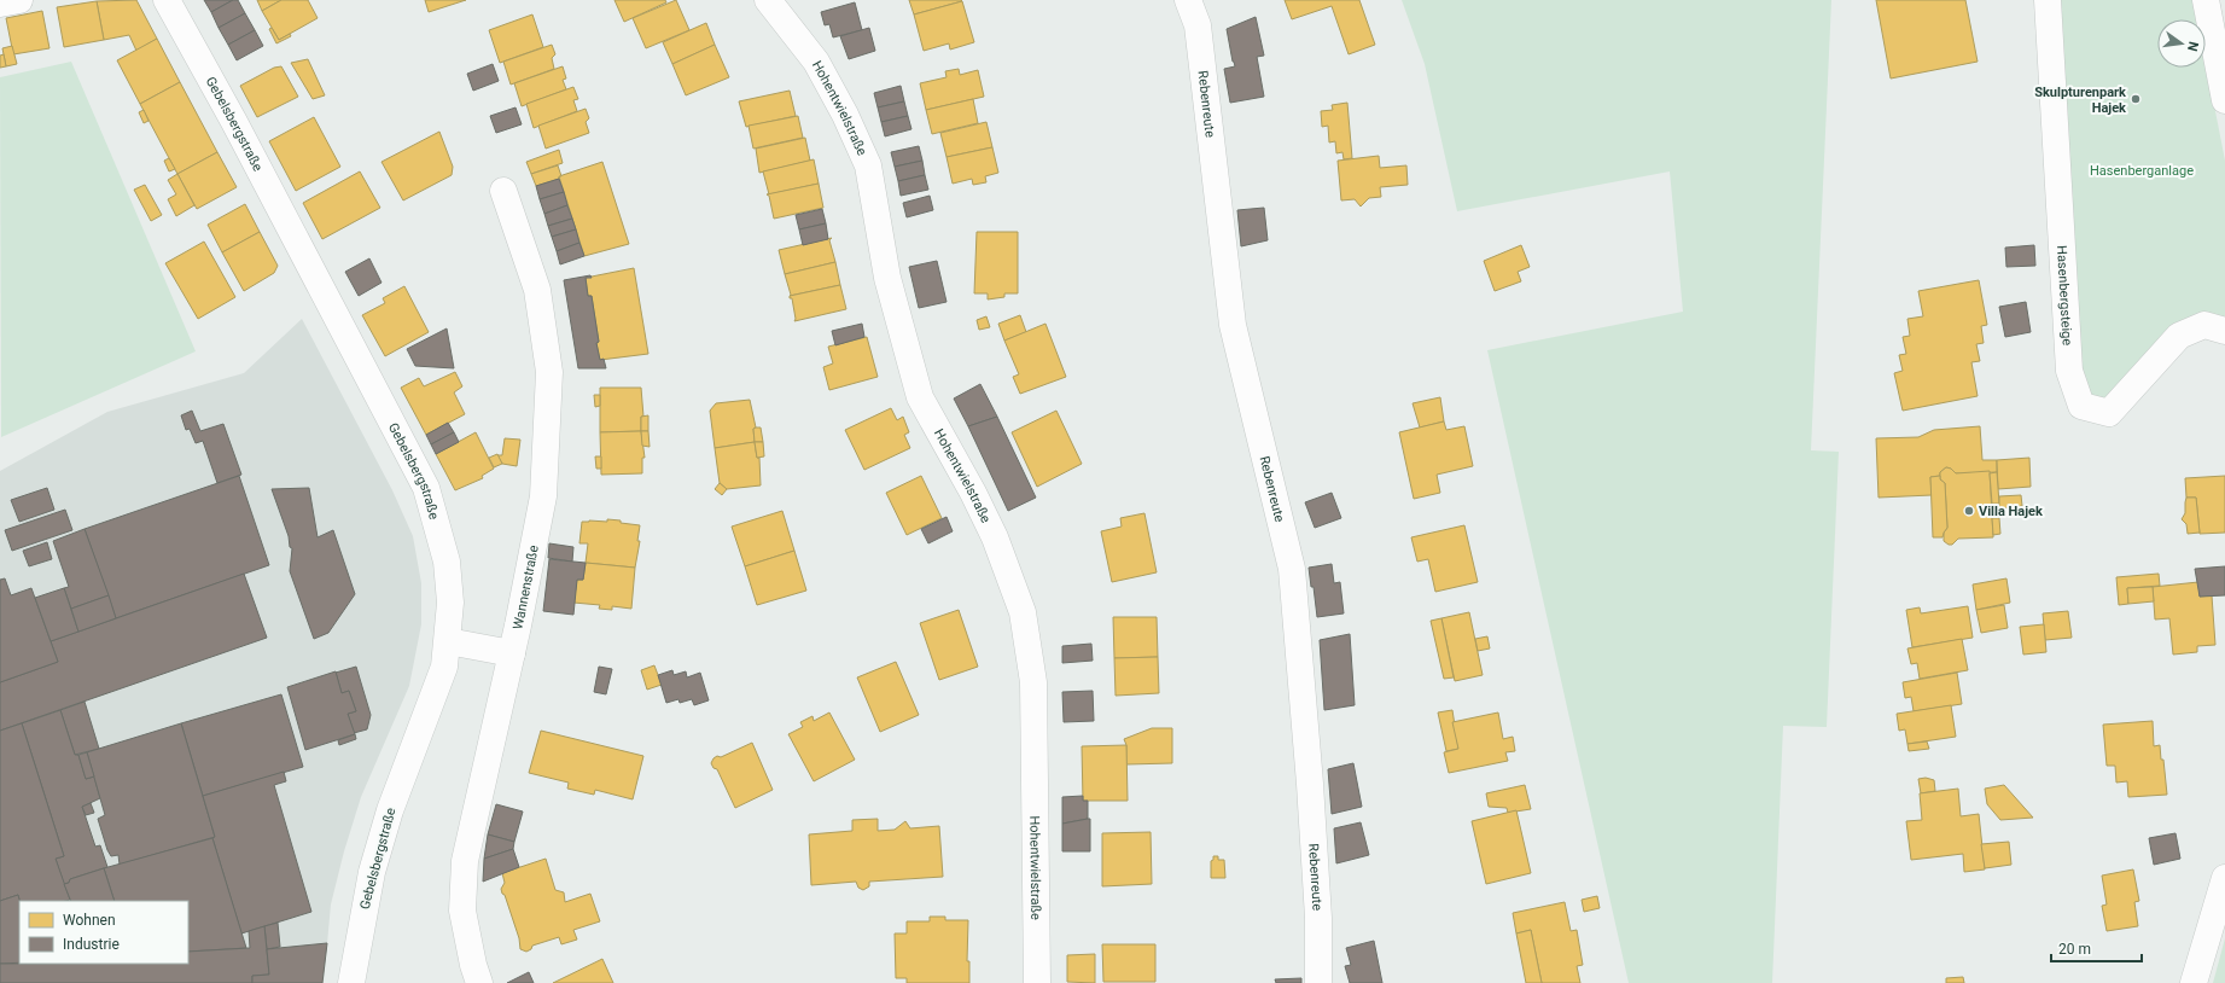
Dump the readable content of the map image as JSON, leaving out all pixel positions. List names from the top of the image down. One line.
{"streets":{"street":["Rebenreute","Hohentwielstraße","Gebelsbergstraße","Hasenbergsteige","Wannenstraße"]},"parks":["Hasenberganlage"],"places":["Skulpturenpark Hajek","Villa Hajek"],"legend":["Wohnen","Industrie"],"scale_bar":"20 m","north":"right"}
